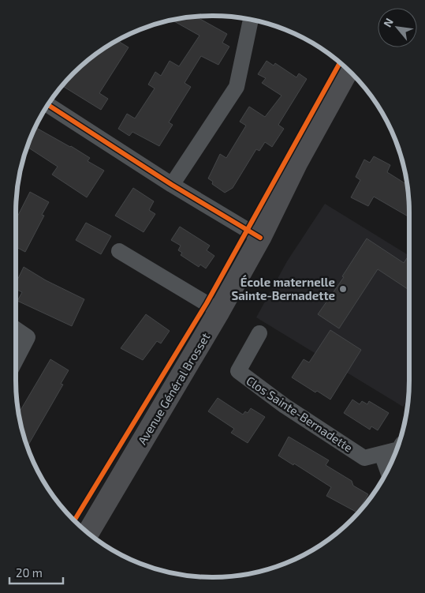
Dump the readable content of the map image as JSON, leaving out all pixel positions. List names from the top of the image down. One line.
{"streets":{"main road":["Avenue Général Brosset"],"street":["Clos Sainte-Bernadette"]},"places":["École maternelle Sainte-Bernadette"],"scale_bar":"20 m","north":"top left"}
